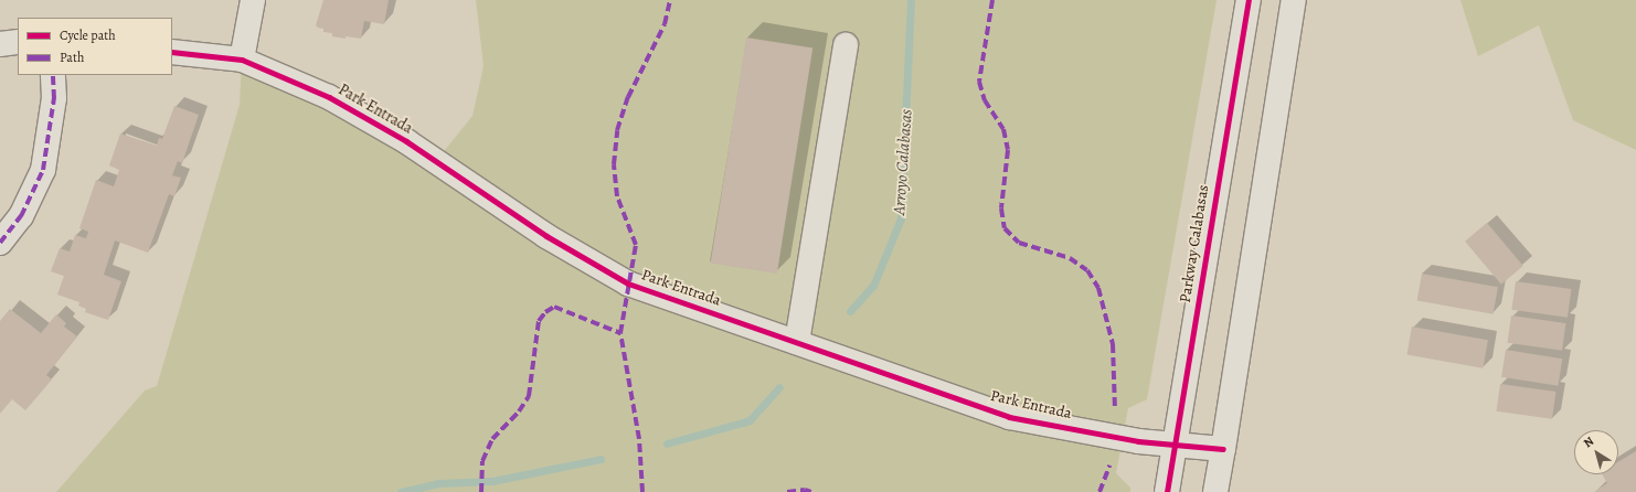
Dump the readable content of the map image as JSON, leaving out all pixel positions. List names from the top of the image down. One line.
{"streets":{"street":["Park Entrada","Parkway Calabasas"]},"crossings":[["Park Entrada","Parkway Calabasas"]],"water":["Arroyo Calabasas"],"legend":["Cycle path","Path"],"north":"top left"}
